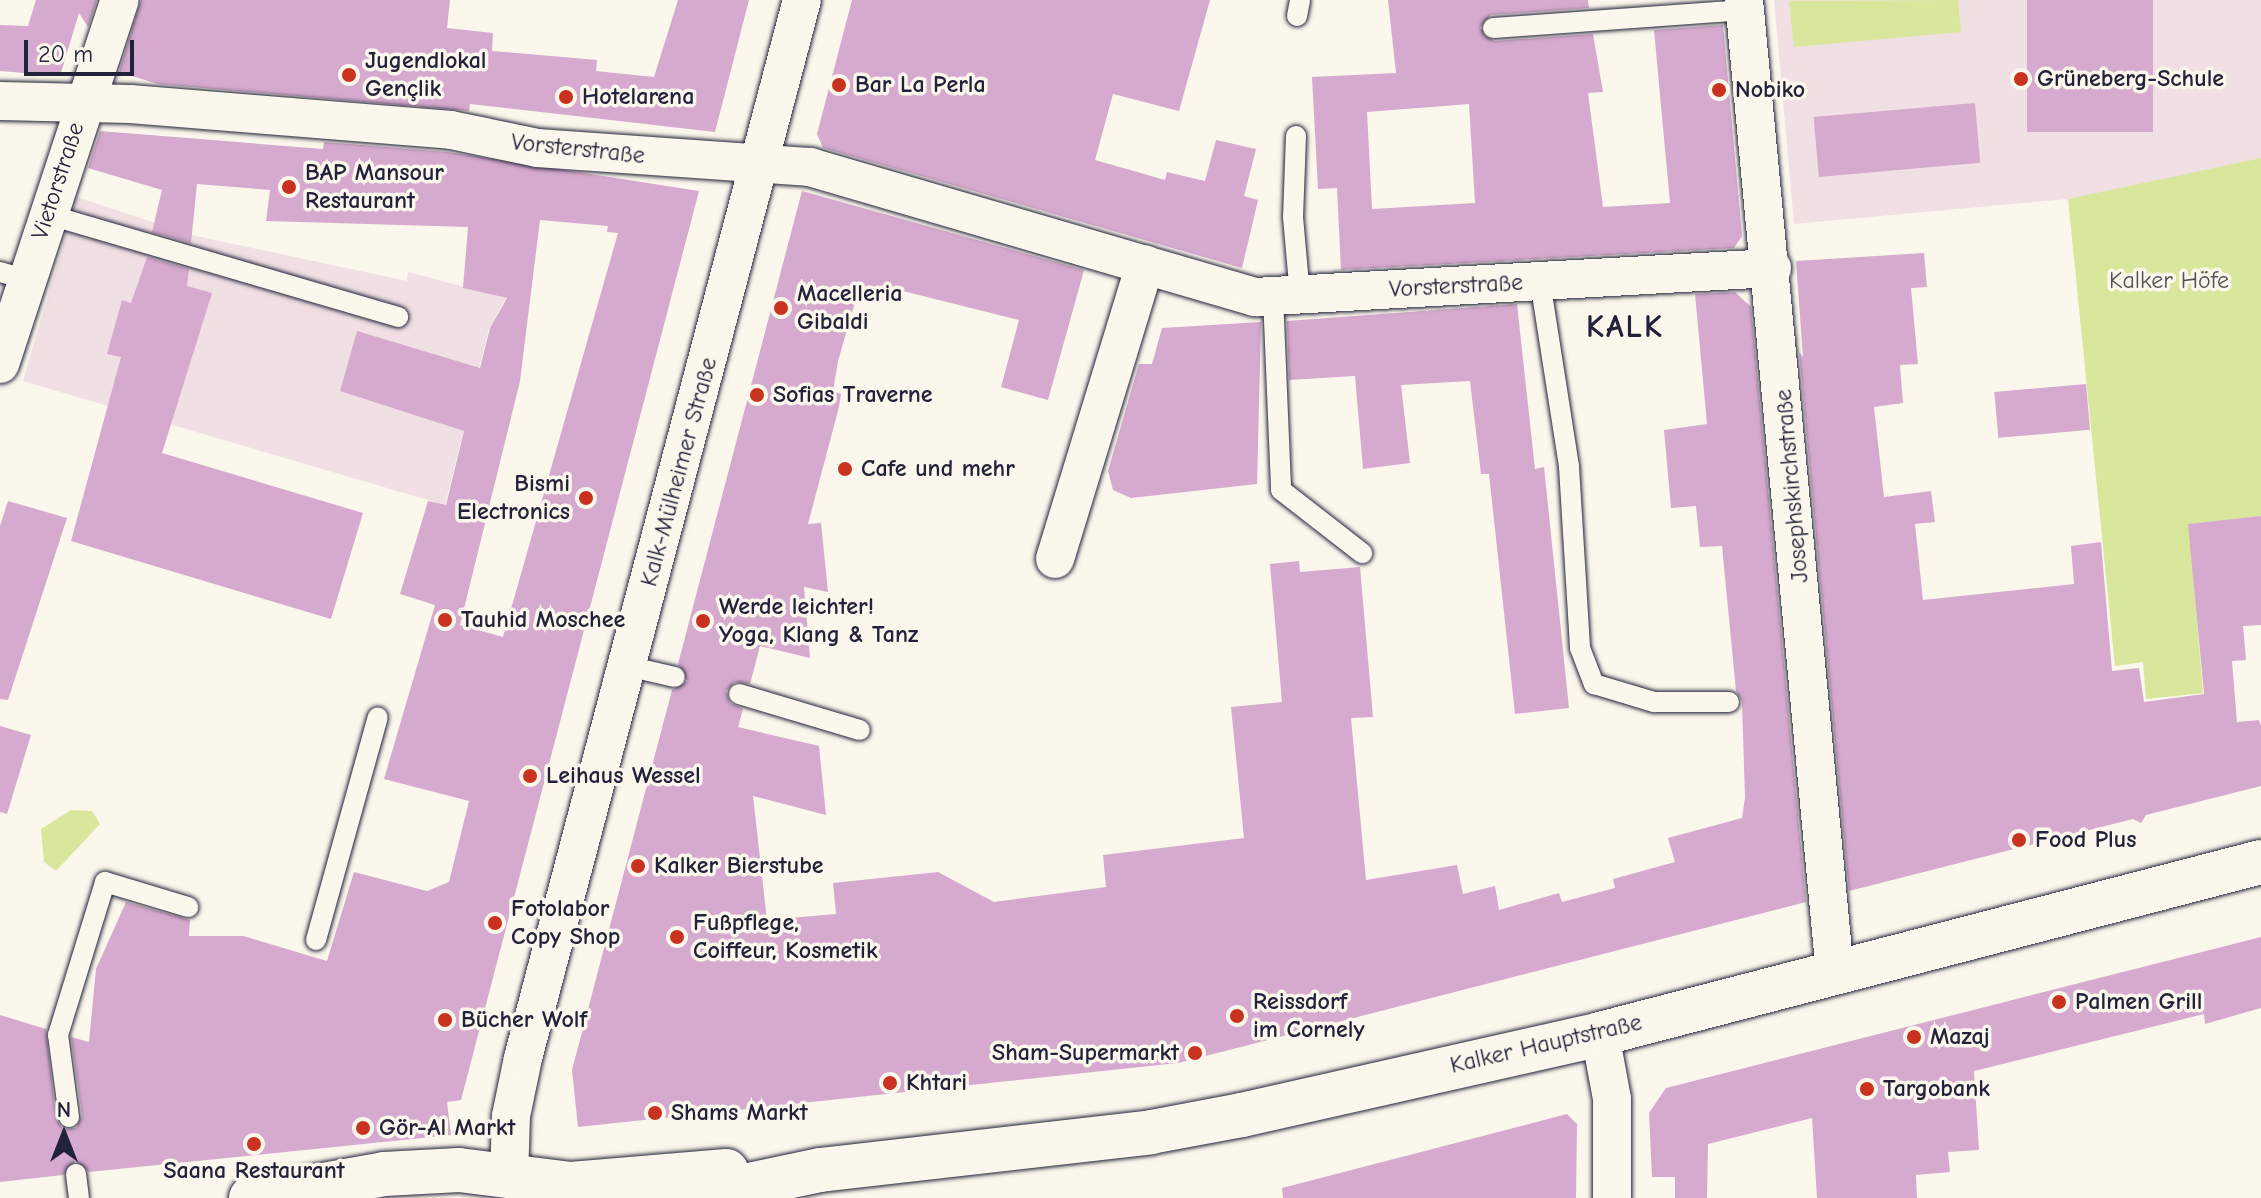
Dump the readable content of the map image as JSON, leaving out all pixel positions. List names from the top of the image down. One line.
{"streets":{"main road":["Kalker Hauptstraße"],"street":["Vorsterstraße","Vietorstraße","Kalk-Mülheimer Straße","Josephskirchstraße"]},"crossings":[["Vorsterstraße","Vietorstraße"],["Vorsterstraße","Kalk-Mülheimer Straße"],["Vorsterstraße","Josephskirchstraße"],["Kalk-Mülheimer Straße","Kalker Hauptstraße"],["Josephskirchstraße","Kalker Hauptstraße"]],"districts":["KALK"],"parks":["Kalker Höfe"],"places":["Jugendlokal Gençlik","Grüneberg-Schule","Bar La Perla","Nobiko","Hotelarena","BAP Mansour Restaurant","Macelleria Gibaldi","Sofias Traverne","Cafe und mehr","Bismi Electronics","Tauhid Moschee","Werde leichter! Yoga, Klang & Tanz","Leihaus Wessel","Food Plus","Kalker Bierstube","Fotolabor Copy Shop","Fußpflege, Coiffeur, Kosmetik","Palmen Grill","Reissdorf im Cornely","Bücher Wolf","Mazaj","Sham-Supermarkt","Khtari","Targobank","Shams Markt","Gör-Al Markt","Saana Restaurant"],"scale_bar":"20 m","north":"top"}
